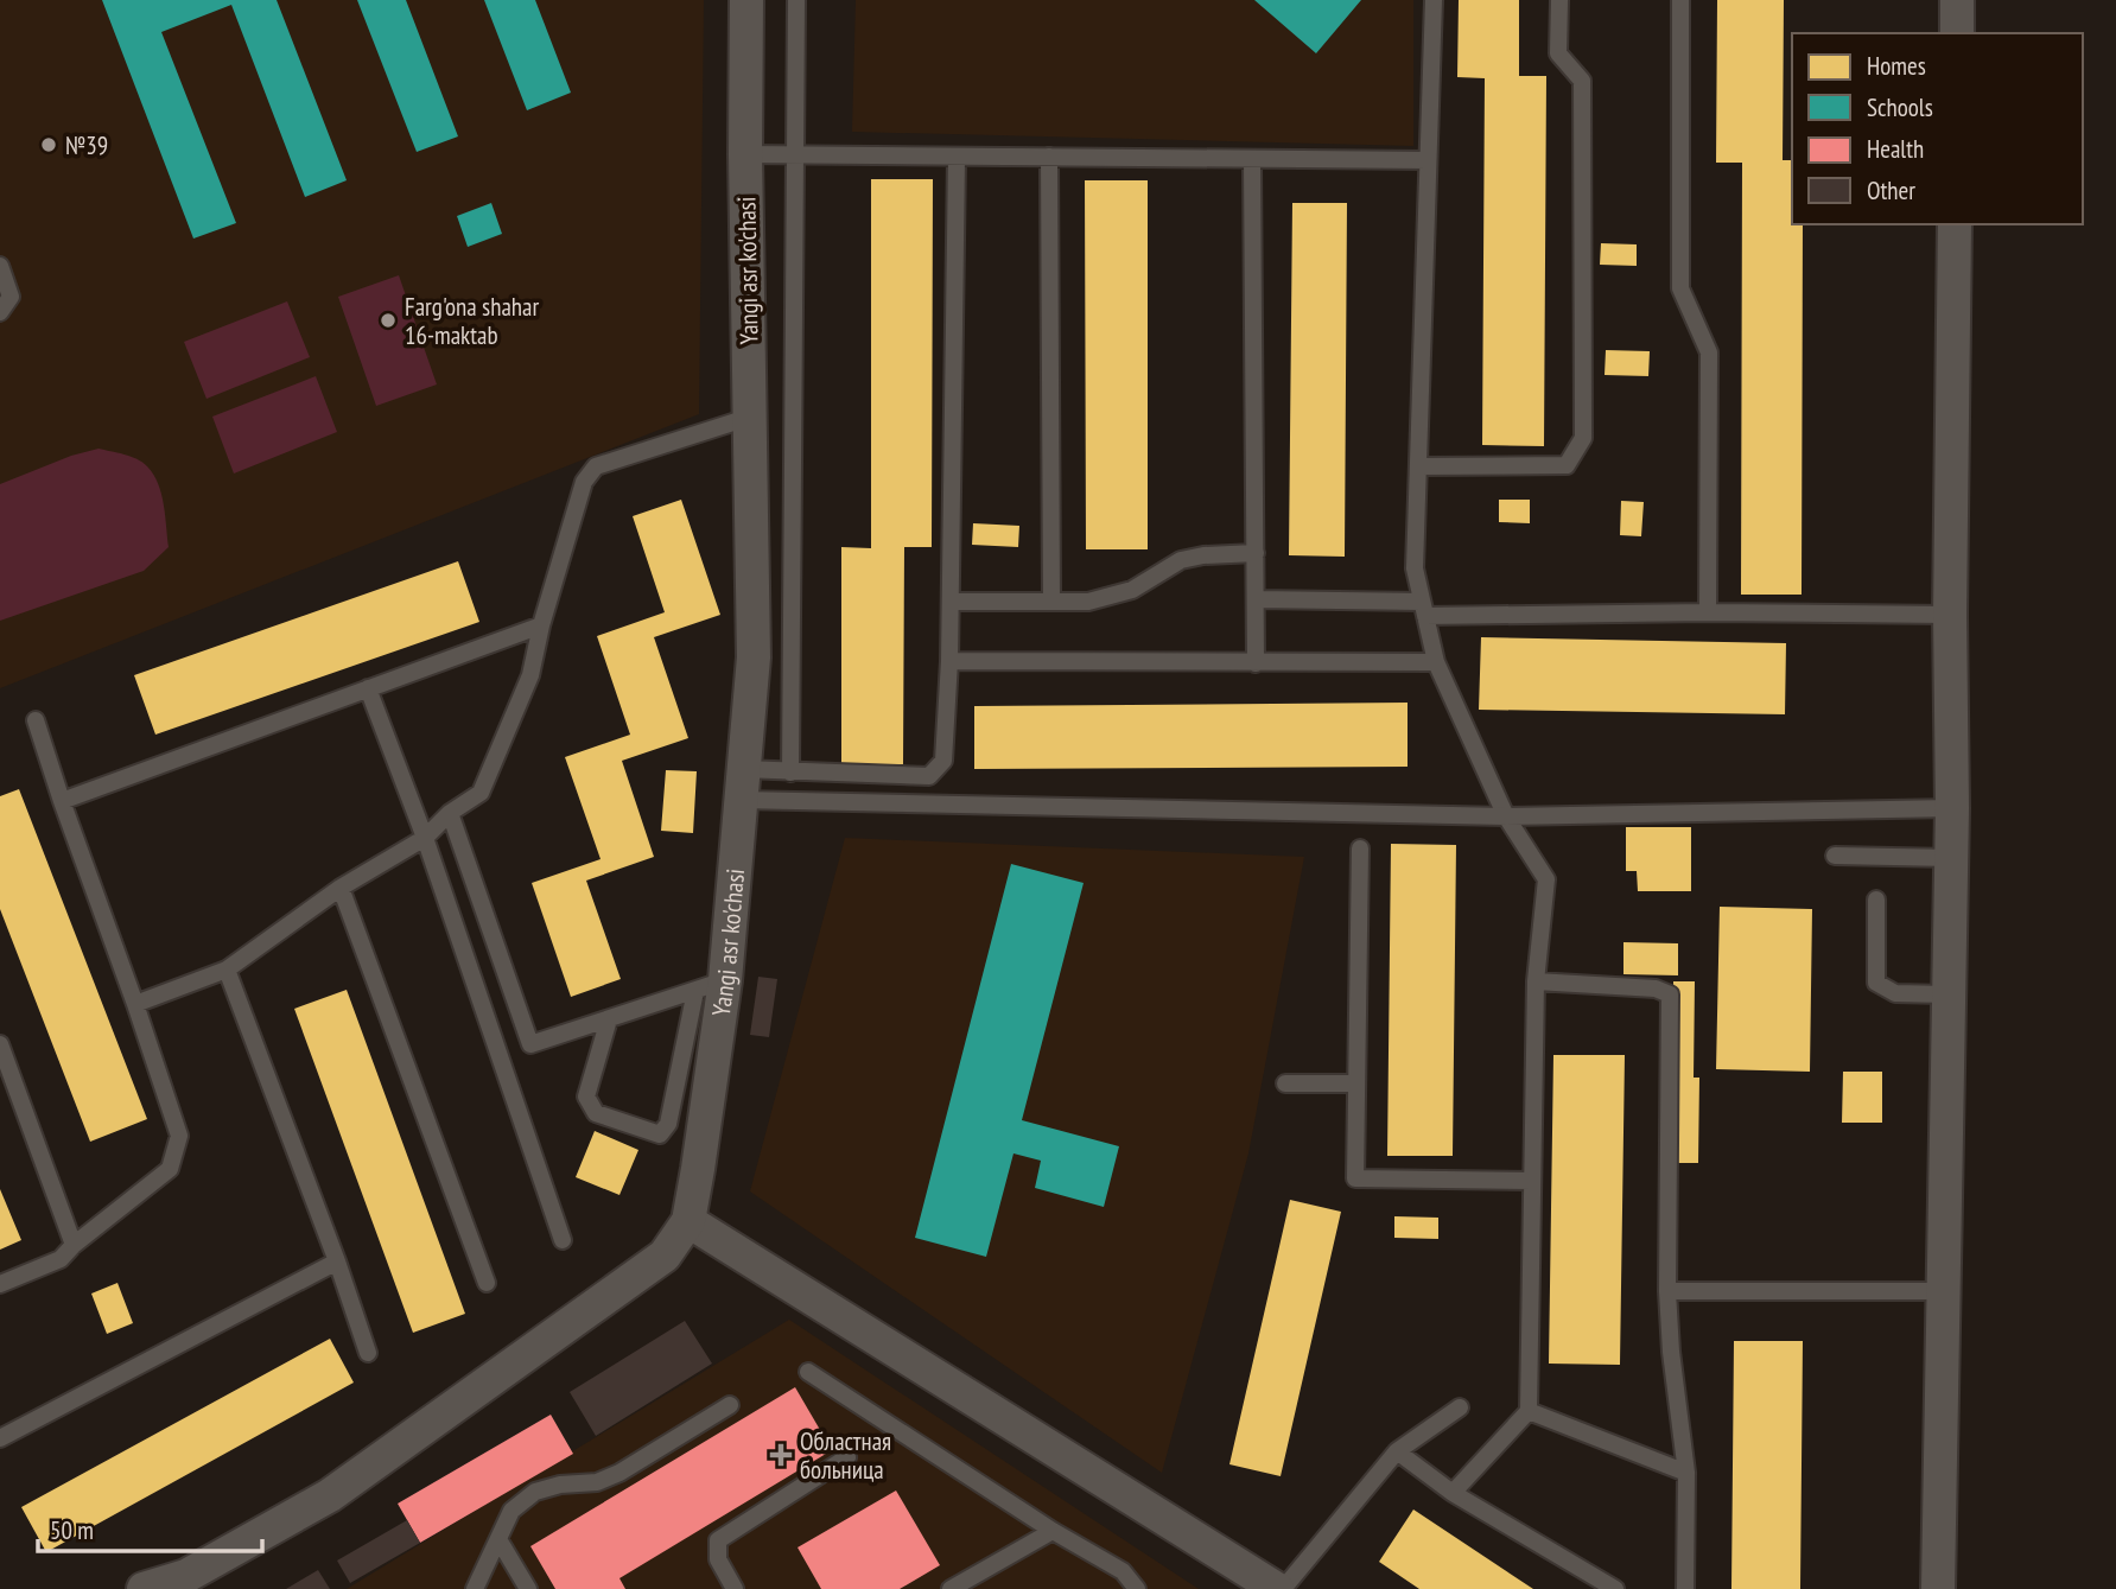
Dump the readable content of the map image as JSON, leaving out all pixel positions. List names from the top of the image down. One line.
{"streets":{"street":["Yangi asr ko'chasi"]},"places":{"other":["№39","Farg'ona shahar 16-maktab"],"health":["Областная больница"]},"legend":["Homes","Schools","Health","Other"],"scale_bar":"50 m"}
